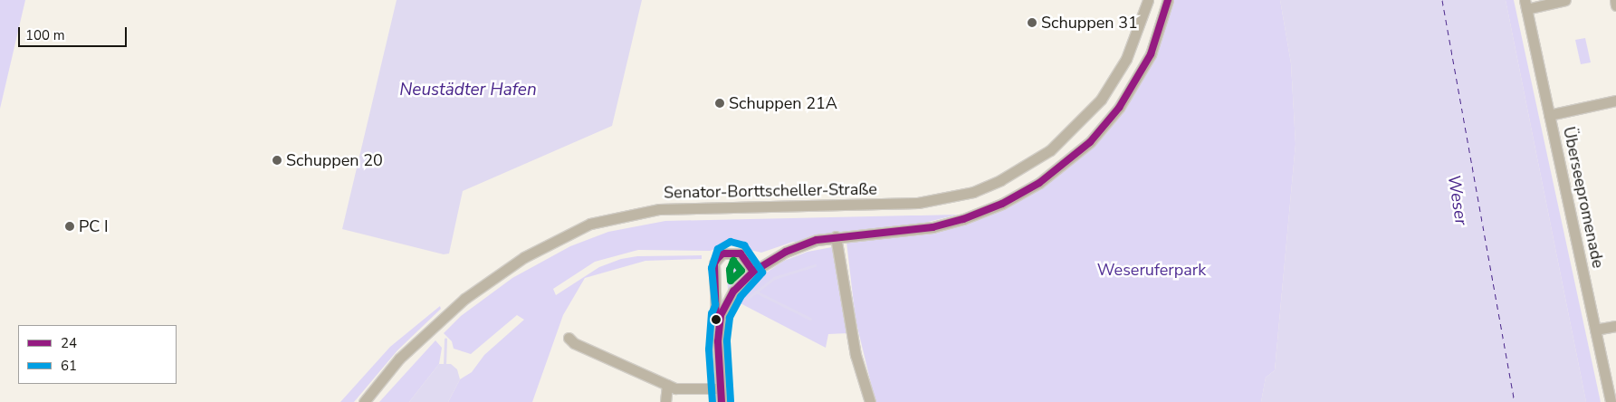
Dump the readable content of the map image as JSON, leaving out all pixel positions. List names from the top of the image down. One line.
{"streets":{"street":["Senator-Borttscheller-Straße","Überseepromenade"]},"water":["Neustädter Hafen","Weser"],"parks":["Weseruferpark"],"places":["Schuppen 31","Schuppen 21A","Schuppen 20","PC I"],"lines":["transit line 24","transit line 61"],"legend":["24","61"],"scale_bar":"100 m"}
